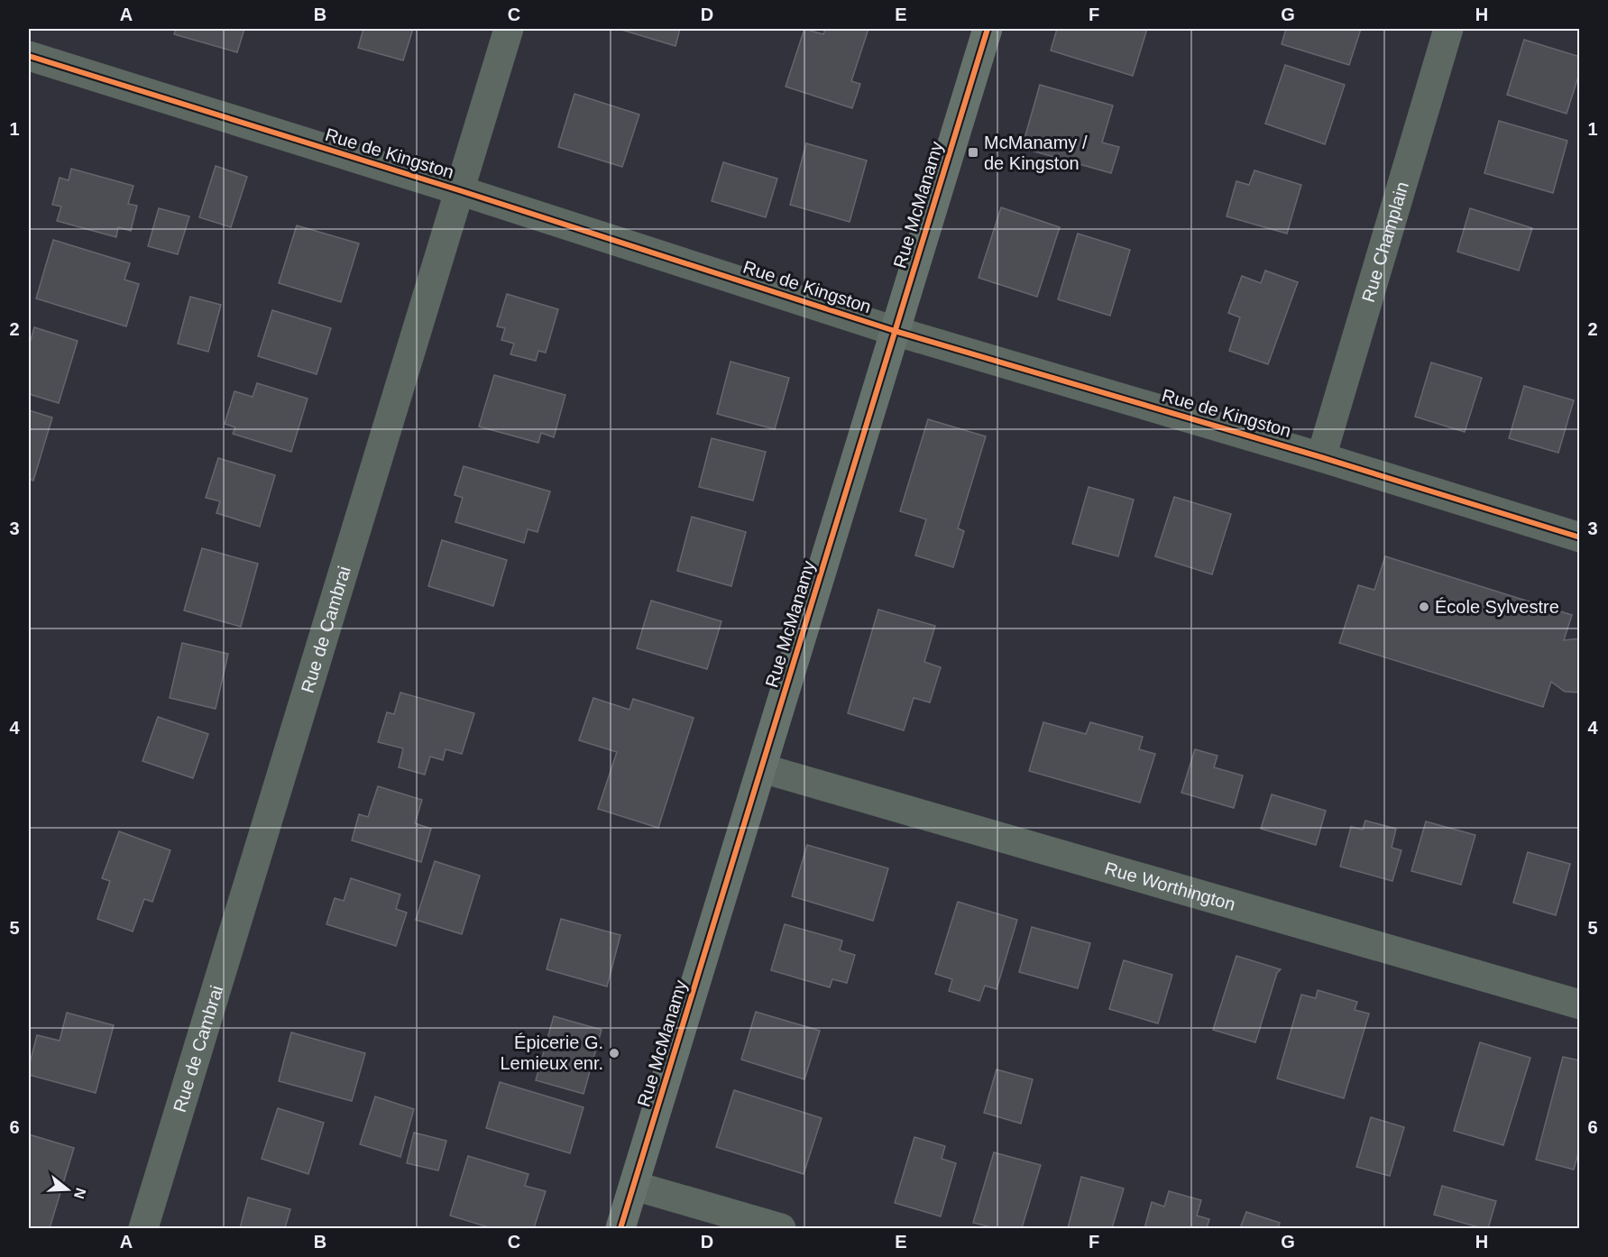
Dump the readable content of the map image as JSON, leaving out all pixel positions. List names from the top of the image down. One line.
{"streets":{"street":["Rue de Kingston","Rue McManamy","Rue Champlain","Rue de Cambrai","Rue Worthington"]},"crossings":[["Rue de Kingston","Rue McManamy"],["Rue de Kingston","Rue Champlain"],["Rue de Kingston","Rue de Cambrai"],["Rue McManamy","Rue Worthington"]],"places":{"transit":["McManamy / de Kingston"],"other":["École Sylvestre","Épicerie G. Lemieux enr."]},"north":"right","grid":{"columns":["A","B","C","D","E","F","G","H"],"rows":["1","2","3","4","5","6"]}}
